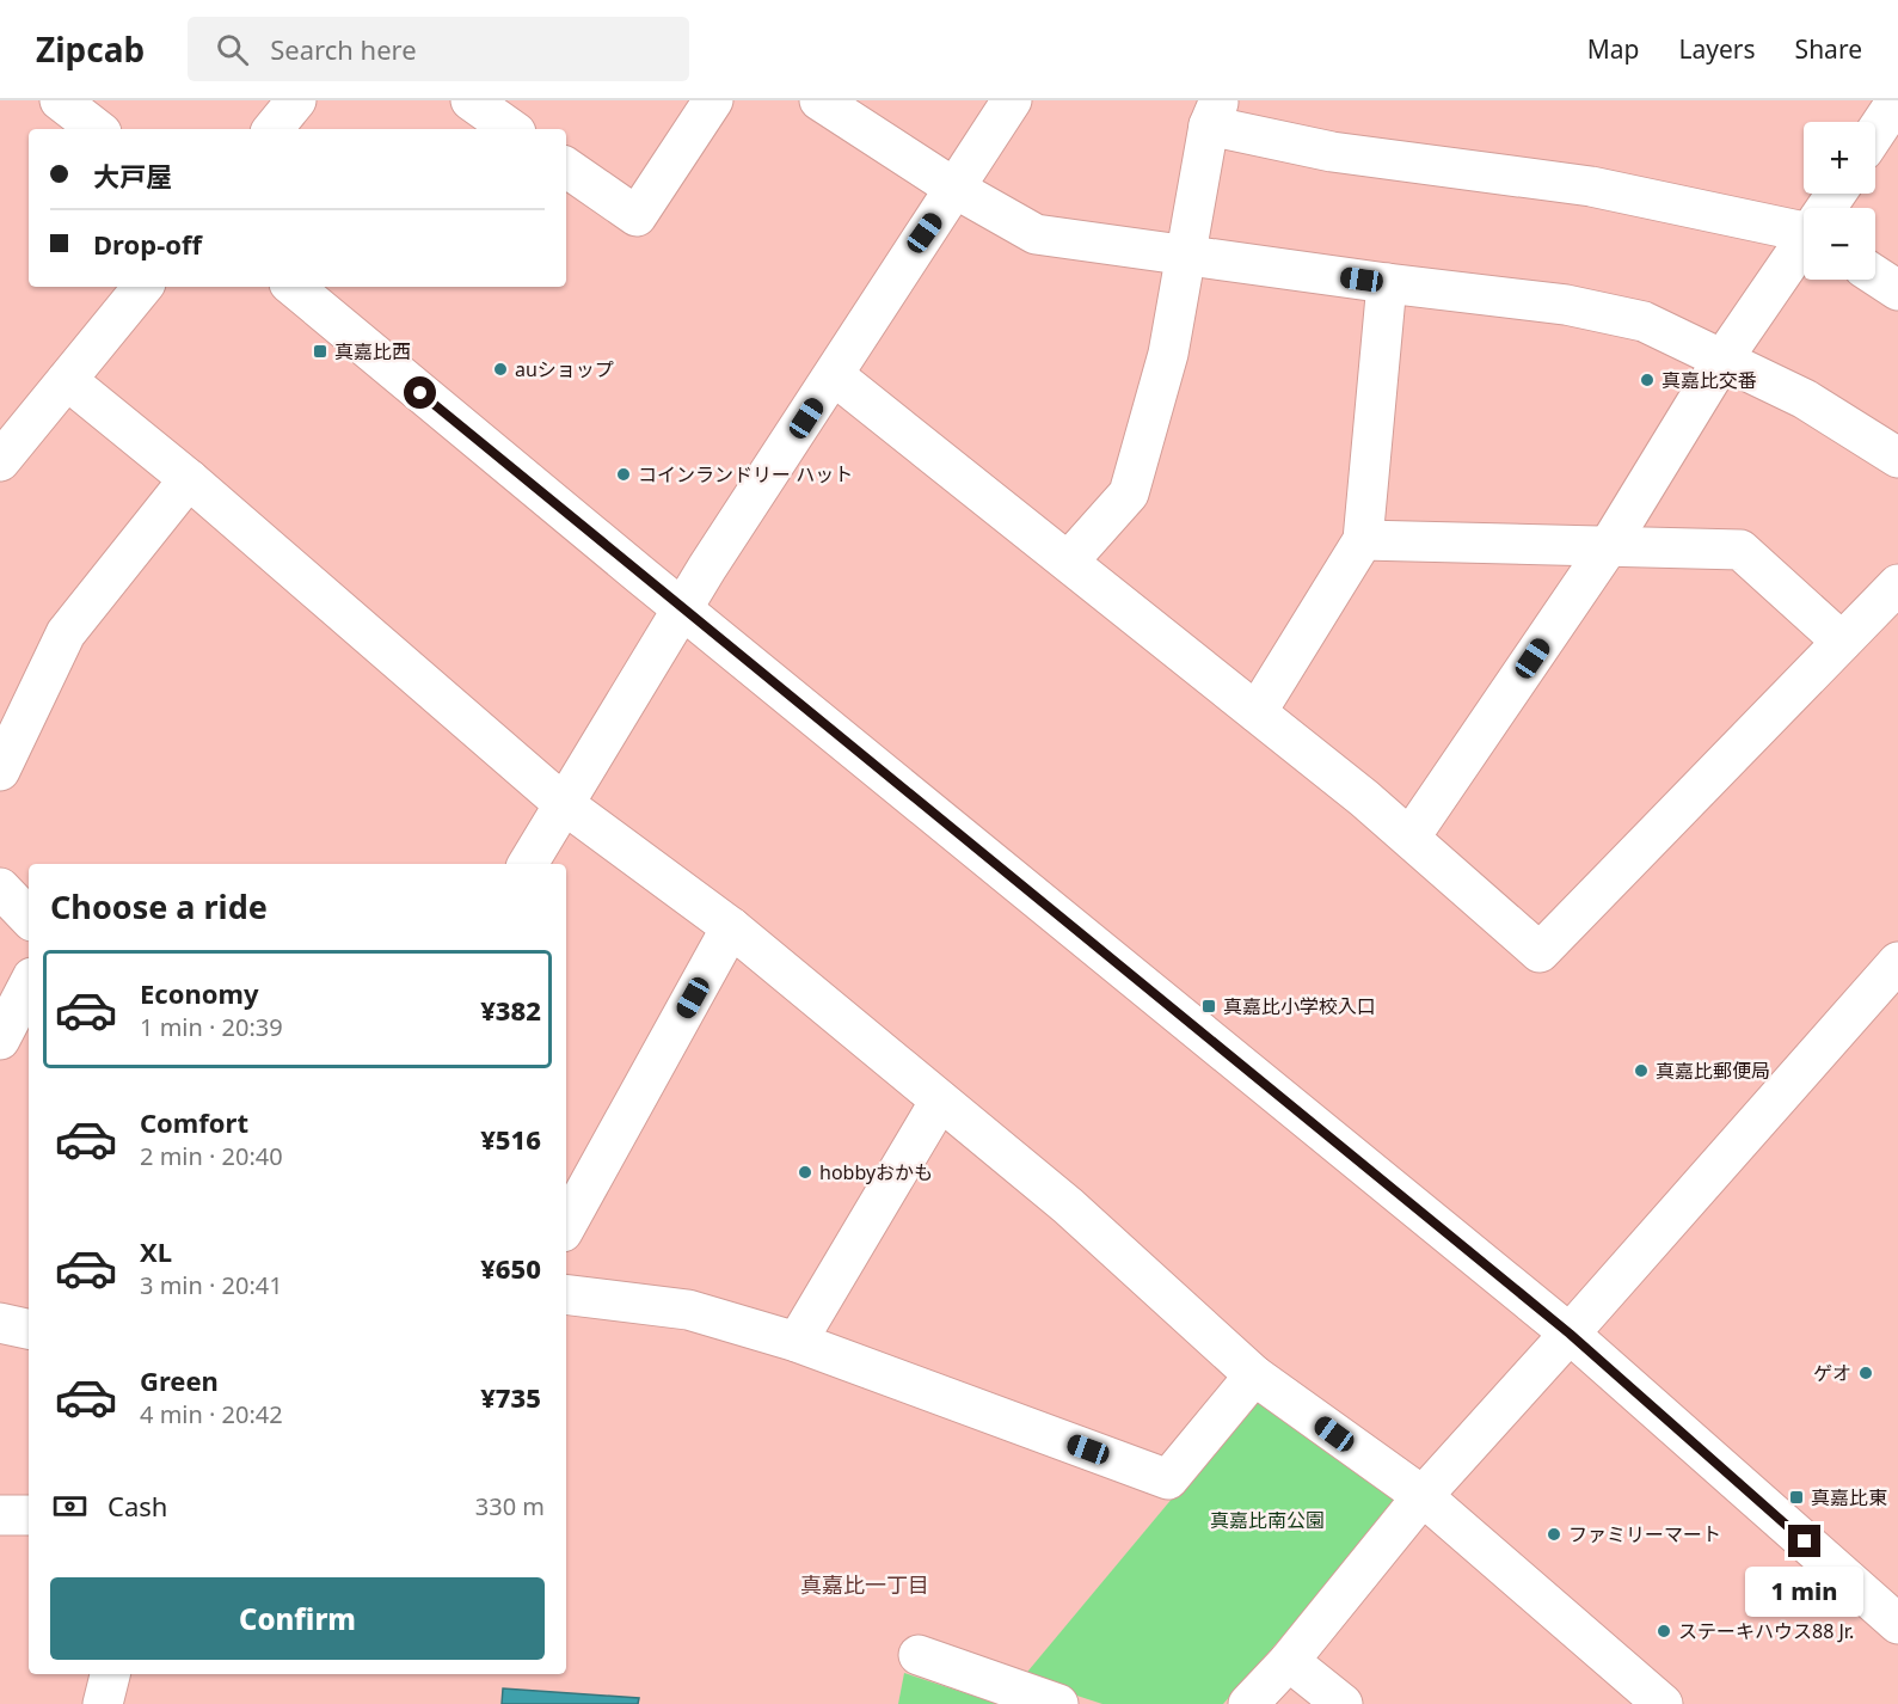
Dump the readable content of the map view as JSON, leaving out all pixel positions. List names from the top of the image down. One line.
{"districts":["真嘉比一丁目"],"parks":["真嘉比南公園"],"places":{"transit":["真嘉比西","真嘉比小学校入口","真嘉比東"],"other":["auショップ","真嘉比交番","コインランドリー ハット","真嘉比郵便局","hobbyおかも","ゲオ","ファミリーマート","ステーキハウス88 Jr."]},"page":{"header":"Zipcab","search":"Search here","nav":["Map","Layers","Share"],"map_buttons":["+","−"],"banner":["大戸屋","Drop-off"],"heading":"Choose a ride","list":[{"name":"Economy","note":"1 min · 20:39","value":"¥382"},{"name":"Comfort","note":"2 min · 20:40","value":"¥516"},{"name":"XL","note":"3 min · 20:41","value":"¥650"},{"name":"Green","note":"4 min · 20:42","value":"¥735"}],"pay":["Cash","330 m"],"buttons":"Confirm","bubble":"1 min"}}
